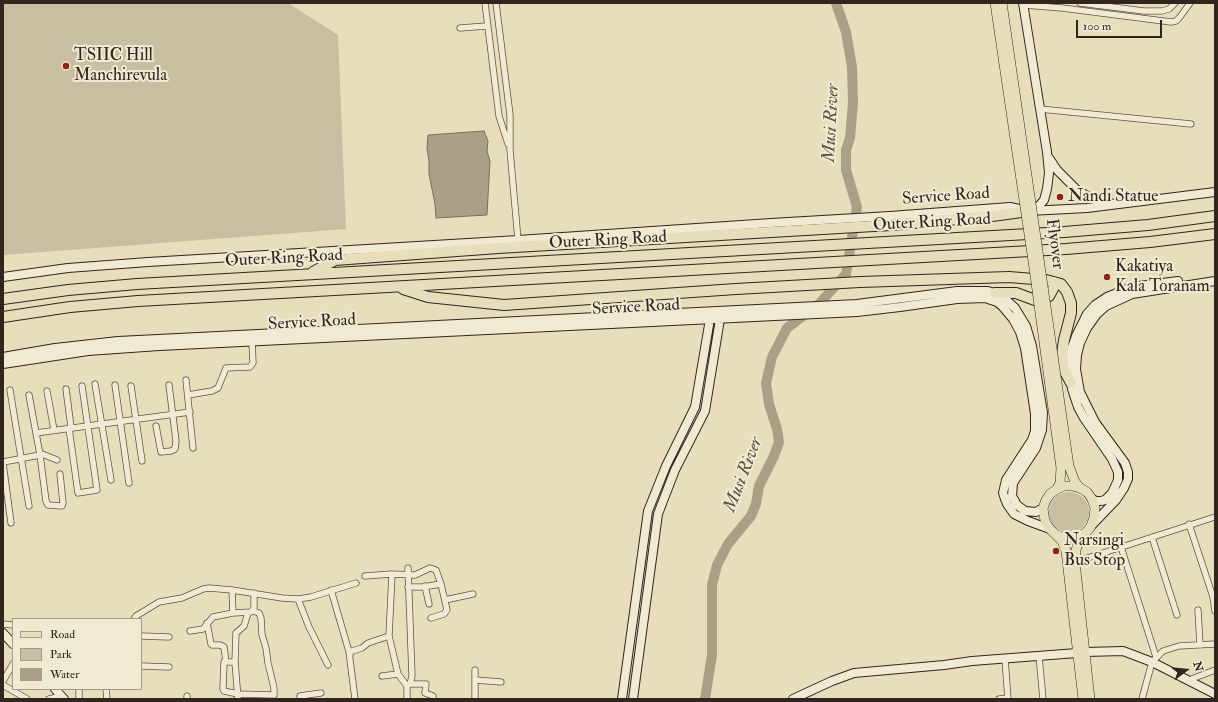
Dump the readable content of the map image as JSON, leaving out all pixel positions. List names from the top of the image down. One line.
{"streets":{"highway":["Outer Ring Road"],"main road":["Service Road","Flyover"]},"crossings":[["Service Road","Flyover"]],"water":["Musi River"],"places":["TSIIC Hill Manchirevula","Nandi Statue","Kakatiya Kala Toranam","Narsingi Bus Stop"],"legend":["Road","Park","Water"],"scale_bar":"100 m","north":"right"}
